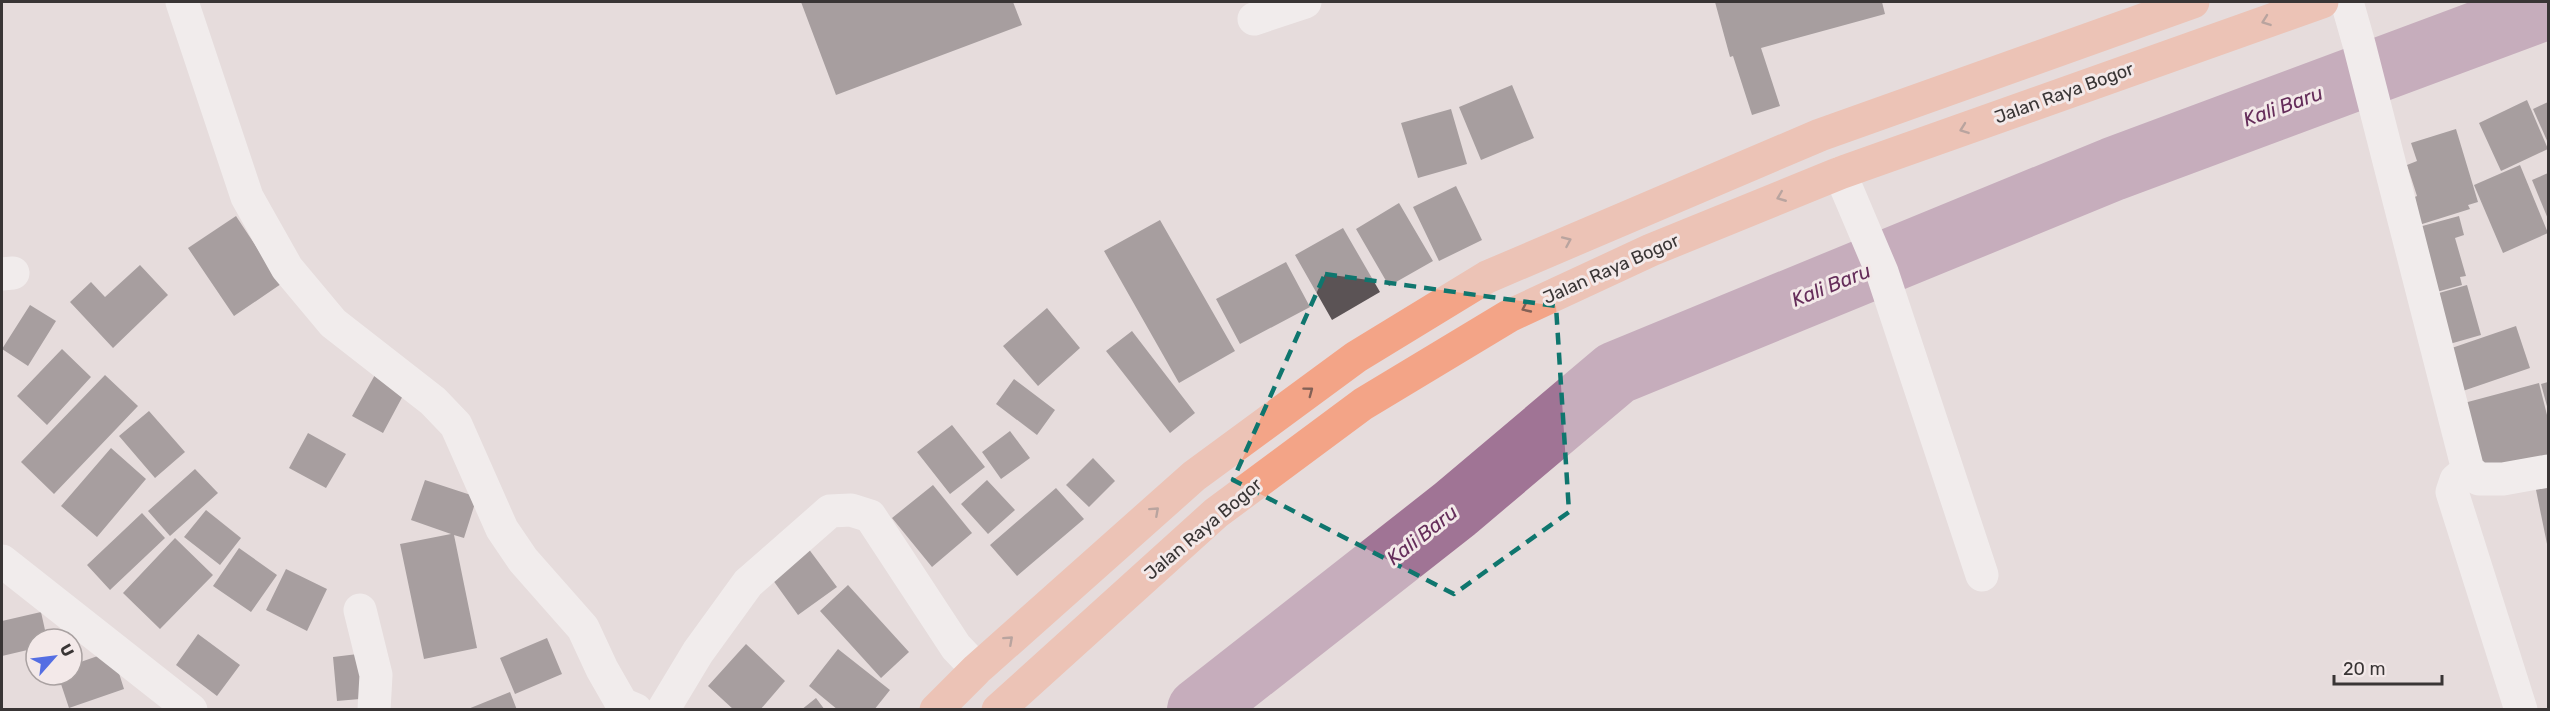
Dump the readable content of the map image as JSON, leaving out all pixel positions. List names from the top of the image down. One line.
{"streets":{"highway":["Jalan Raya Bogor"]},"water":["Kali Baru"],"scale_bar":"20 m","north":"top right"}
